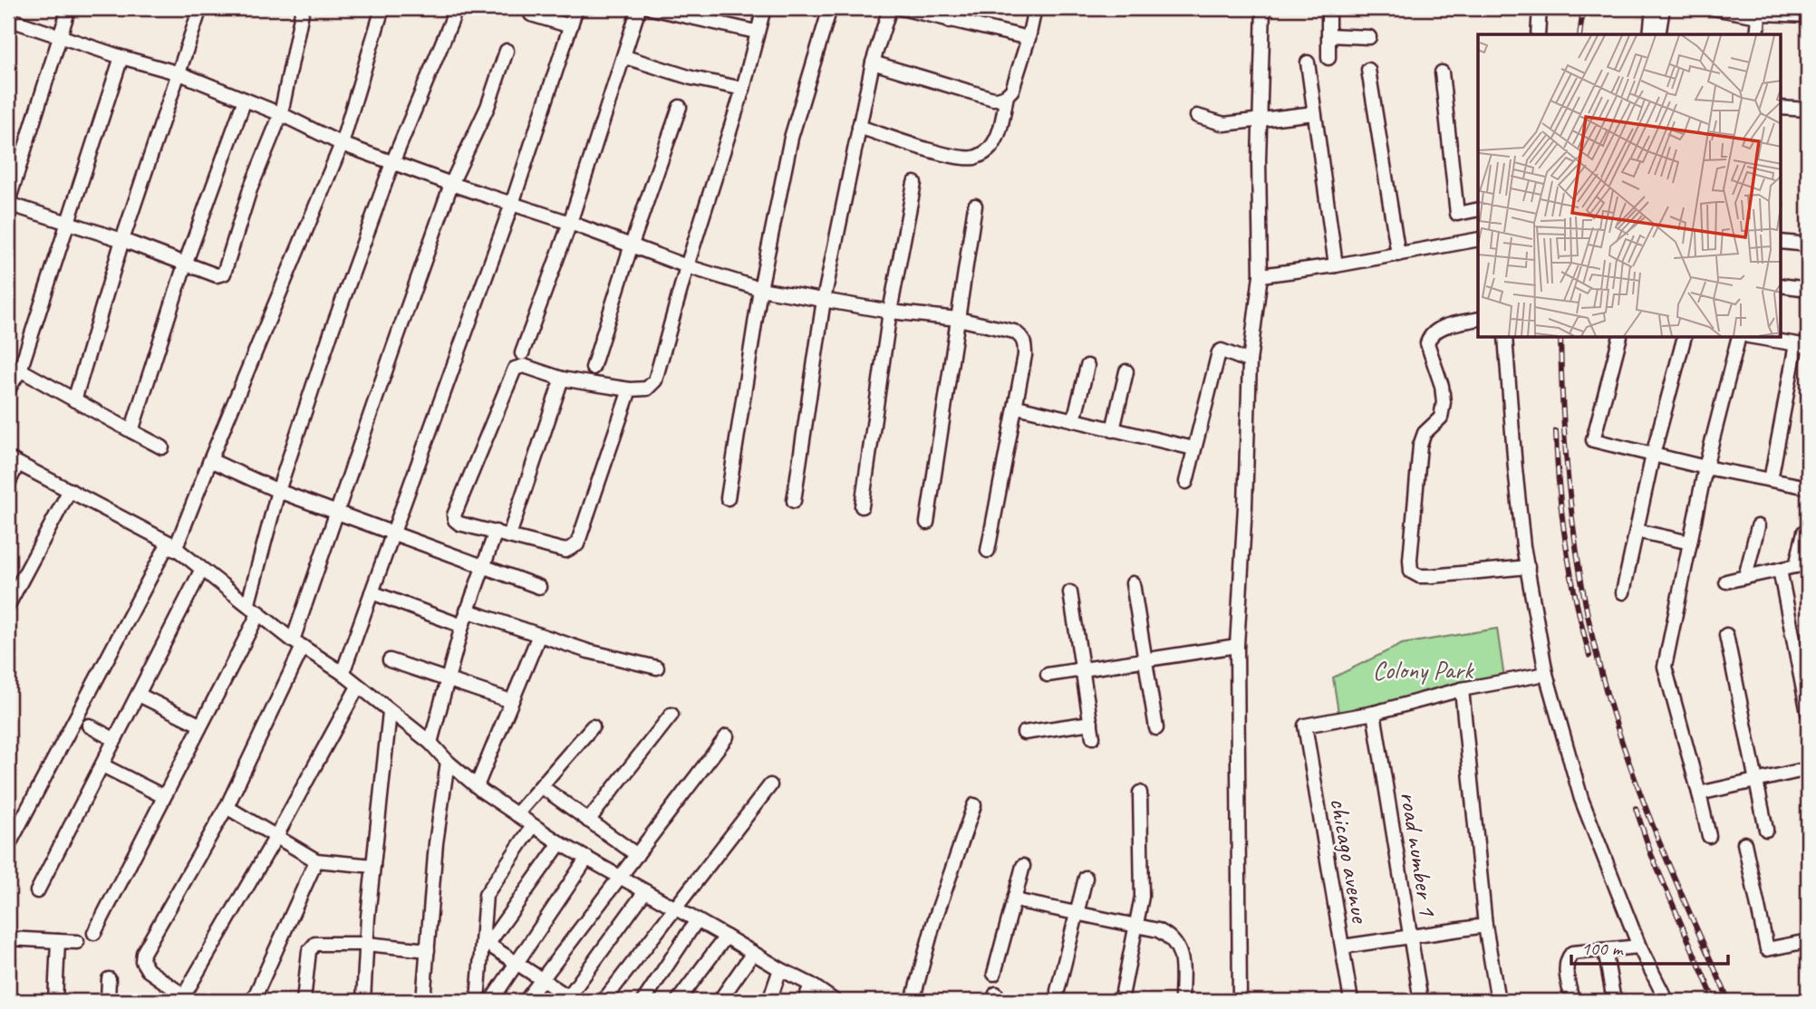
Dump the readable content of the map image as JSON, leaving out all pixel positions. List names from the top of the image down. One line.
{"streets":{"street":["road number 1","chicago avenue"]},"crossings":[["road number 1","chicago avenue"]],"parks":["Colony Park"],"scale_bar":"100 m"}
